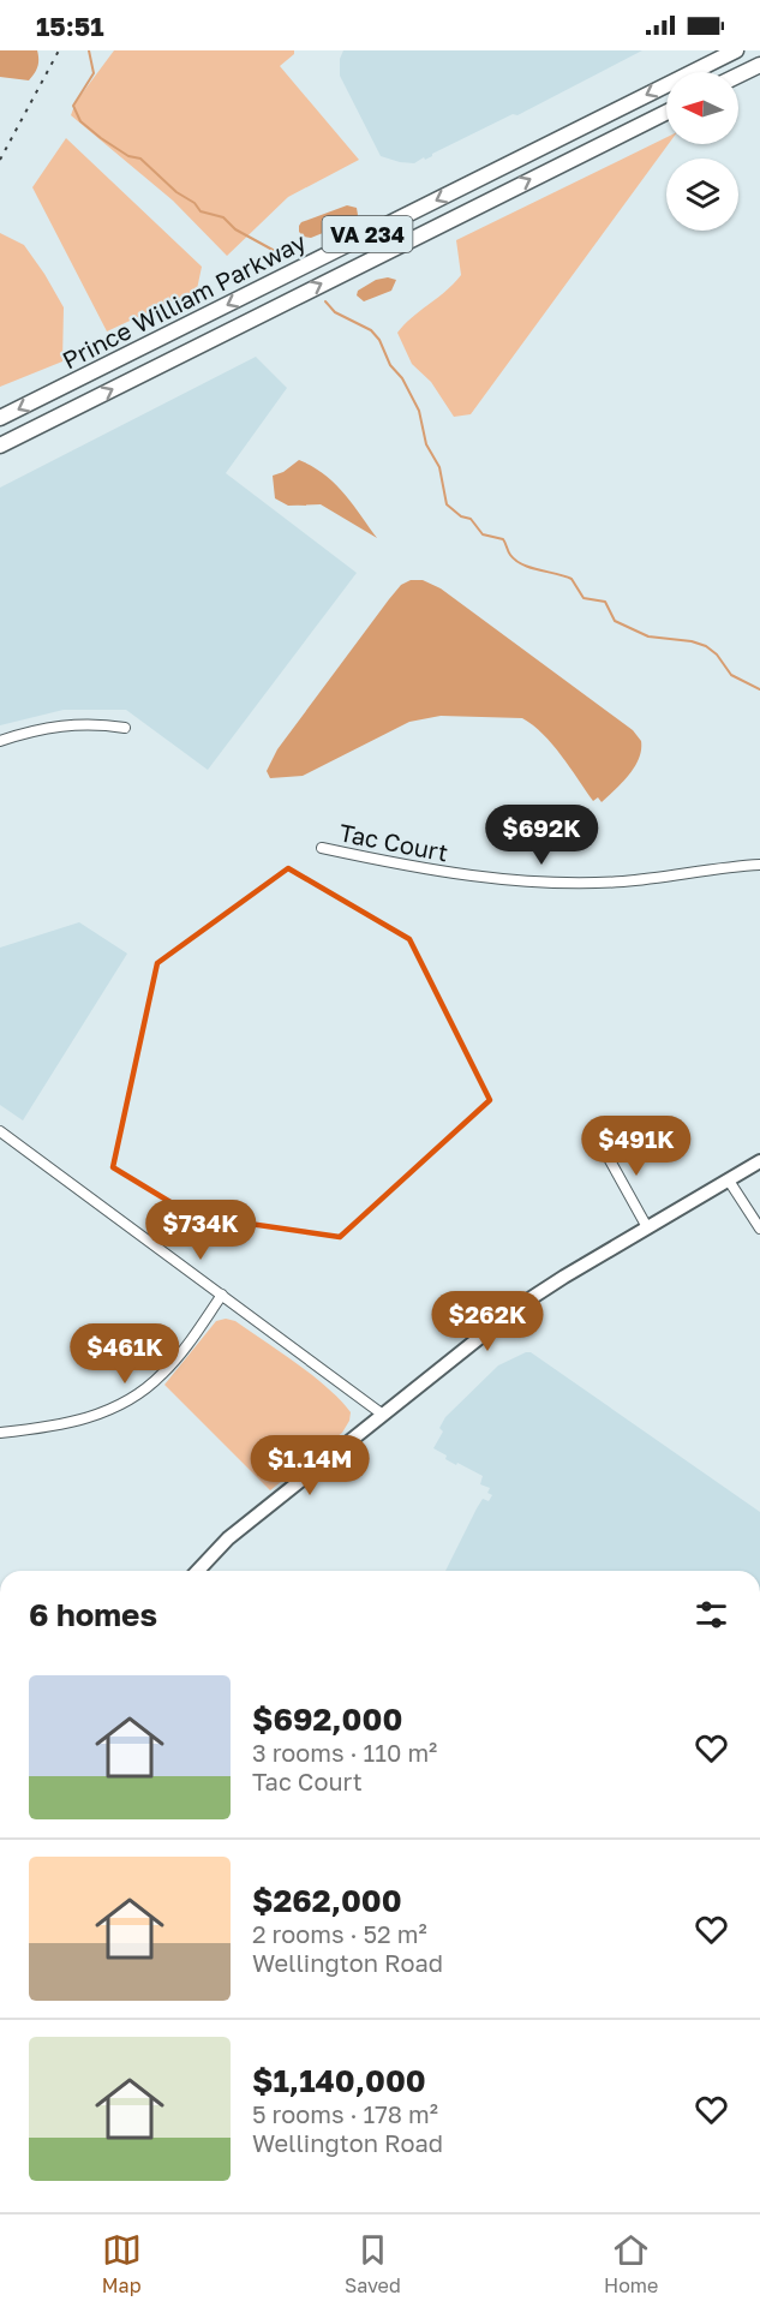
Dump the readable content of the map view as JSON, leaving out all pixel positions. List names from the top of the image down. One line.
{"streets":{"highway":["VA 234","Prince William Parkway"],"street":["Tac Court"]},"north":"left","page":{"status":"15:51","price":["$692K","$491K","$734K","$262K","$461K","$1.14M"],"heading":"6 homes","list":[{"name":"$692,000","note":"3 rooms · 110 m² · Tac Court"},{"name":"$262,000","note":"2 rooms · 52 m² · Wellington Road"},{"name":"$1,140,000","note":"5 rooms · 178 m² · Wellington Road"}],"tabs":["Map","Saved","Home"]}}
